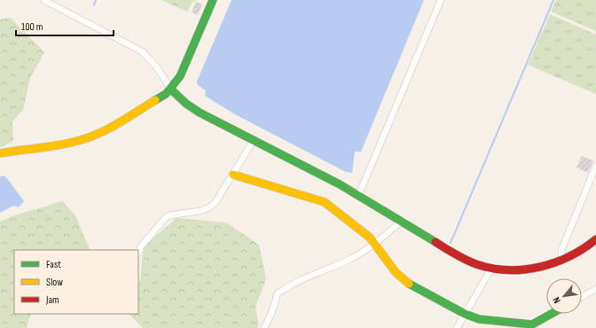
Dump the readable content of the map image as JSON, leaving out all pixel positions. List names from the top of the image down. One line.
{"legend":["Fast","Slow","Jam"],"scale_bar":"100 m","north":"bottom left"}
